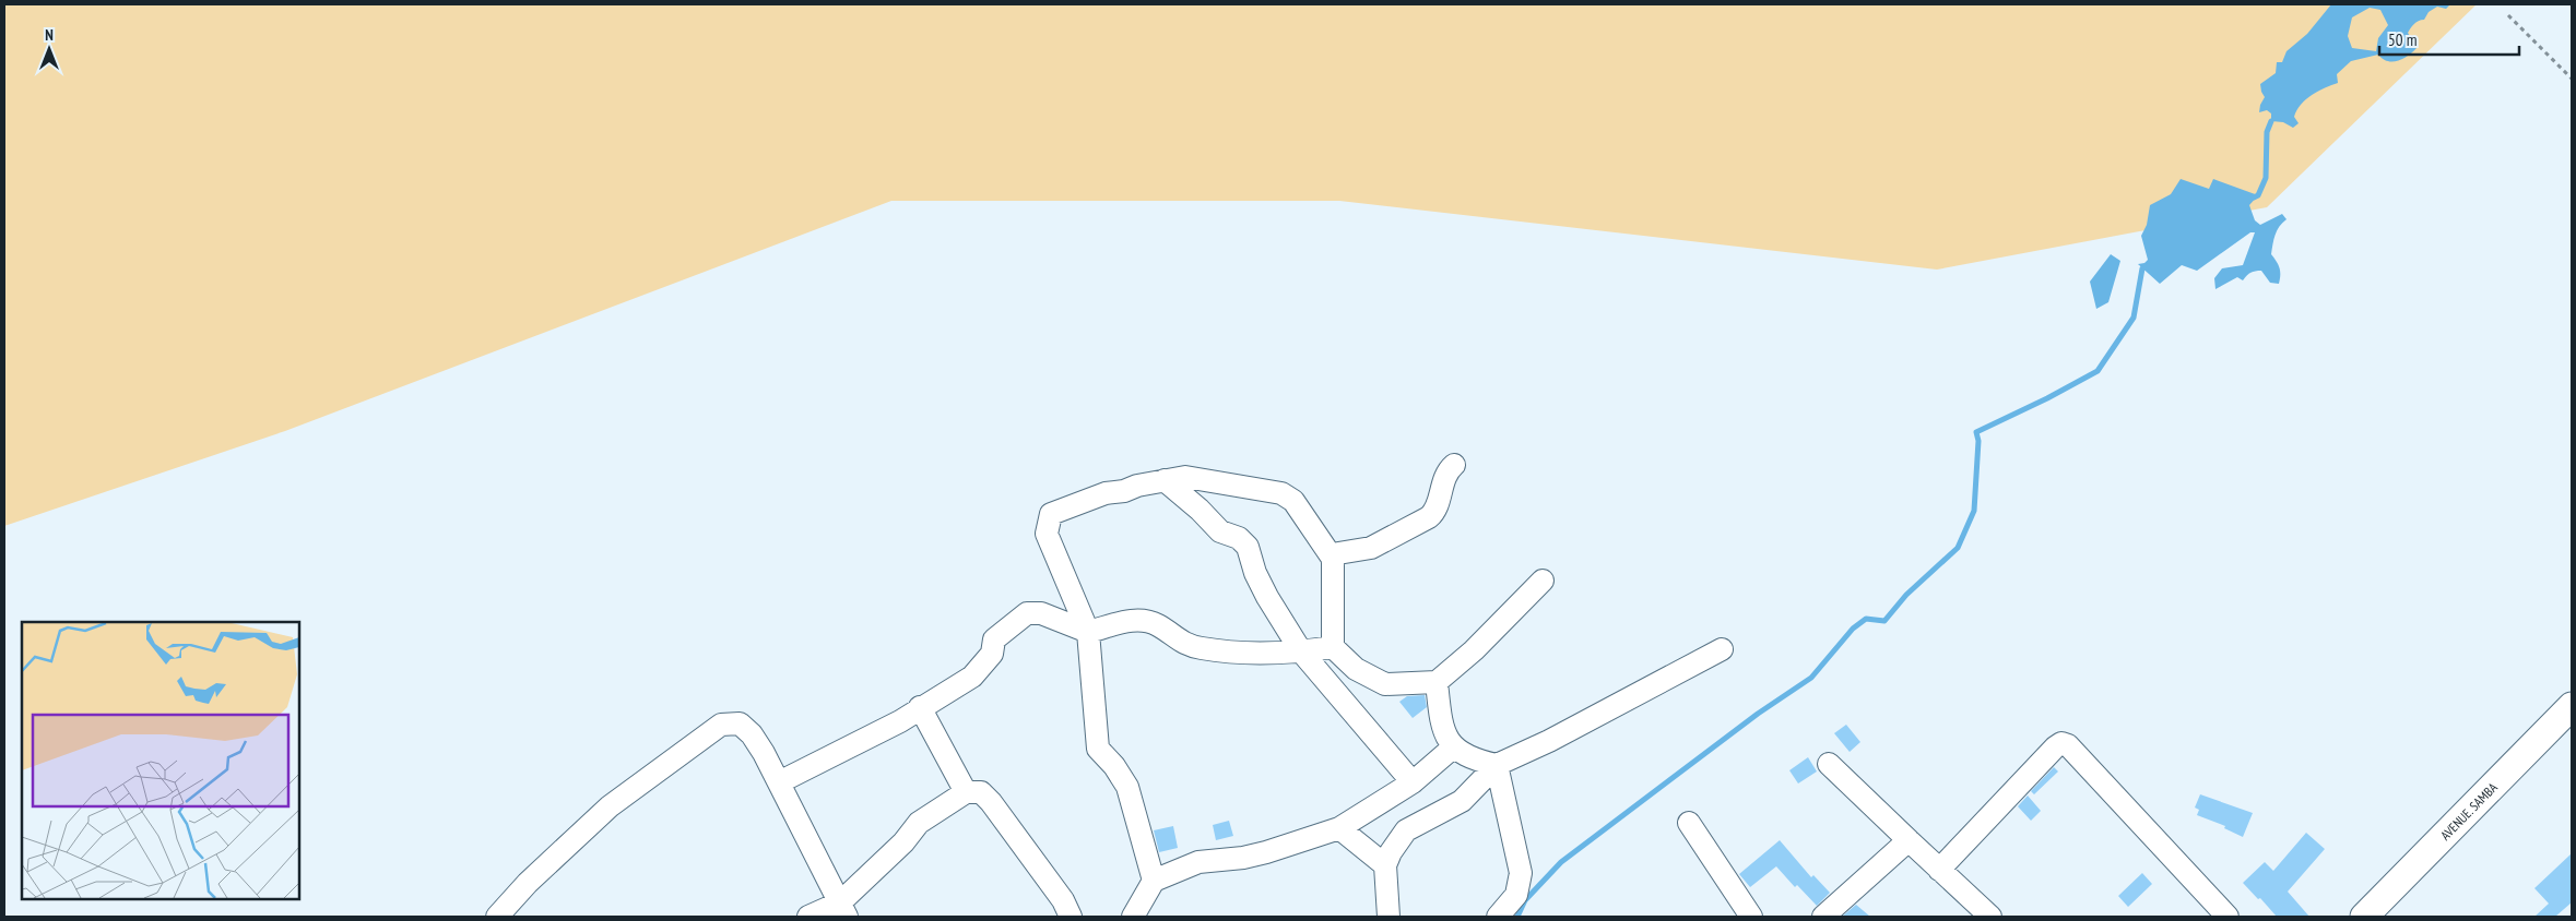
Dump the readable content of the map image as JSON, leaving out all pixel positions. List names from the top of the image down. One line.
{"streets":{"street":["AVENUE. SAMBA"]},"scale_bar":"50 m","north":"top"}
